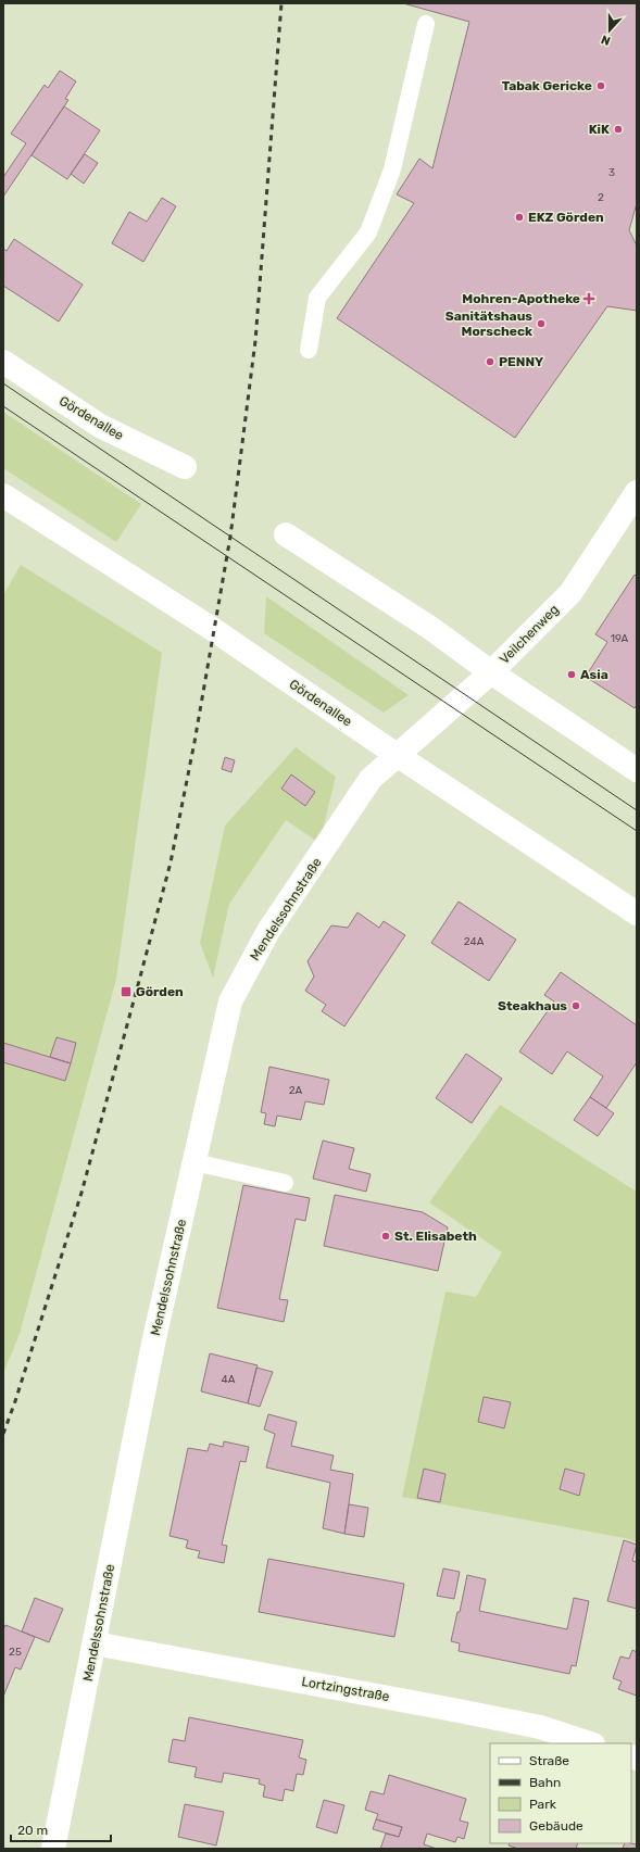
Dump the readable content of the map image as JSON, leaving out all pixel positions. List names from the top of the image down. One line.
{"streets":{"street":["Gördenallee","Veilchenweg","Mendelssohnstraße","Lortzingstraße"]},"crossings":[["Gördenallee","Veilchenweg"],["Gördenallee","Mendelssohnstraße"],["Veilchenweg","Mendelssohnstraße"],["Mendelssohnstraße","Lortzingstraße"]],"places":{"other":["Tabak Gericke","KiK","EKZ Görden","Sanitätshaus Morscheck","PENNY","Asia","Steakhaus","St. Elisabeth"],"health":["Mohren-Apotheke"],"transit":["Görden"]},"house_numbers":["3","2","19A","24A","2A","4A","25"],"legend":["Straße","Bahn","Park","Gebäude"],"scale_bar":"20 m","north":"bottom"}
